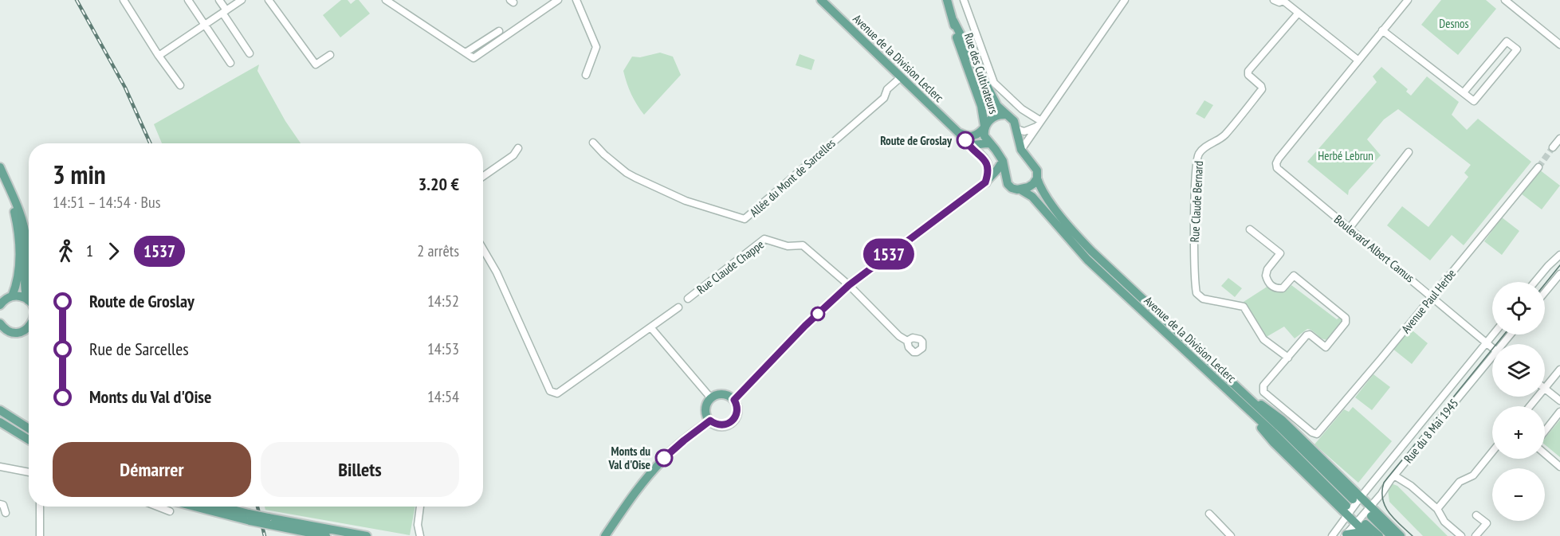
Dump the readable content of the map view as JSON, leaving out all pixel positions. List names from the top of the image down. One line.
{"streets":{"main road":["Avenue de la Division Leclerc","Rue des Cultivateurs"],"street":["Allée du Mont de Sarcelles","Rue Claude Bernard","Boulevard Albert Camus","Rue Claude Chappe","Avenue Paul Herbe","Rue du 8 Mai 1945"]},"crossings":[["Avenue de la Division Leclerc","Allée du Mont de Sarcelles"],["Avenue de la Division Leclerc","Rue du 8 Mai 1945"],["Rue Claude Bernard","Avenue Paul Herbe"],["Boulevard Albert Camus","Avenue Paul Herbe"],["Boulevard Albert Camus","Rue du 8 Mai 1945"]],"parks":["Desnos","Herbé Lebrun"],"places":["Route de Groslay","Monts du Val d'Oise"],"lines":["bus line 1537"],"page":{"on_map":"1537","heading":["3 min","14:51 – 14:54 · Bus","3.20 €"],"legs":["1","1537","2 arrêts"],"list":[{"name":"Route de Groslay","value":"14:52"},{"name":"Rue de Sarcelles","value":"14:53"},{"name":"Monts du Val d'Oise","value":"14:54"}],"map_buttons":["+","−"],"buttons":["Démarrer","Billets"]}}
